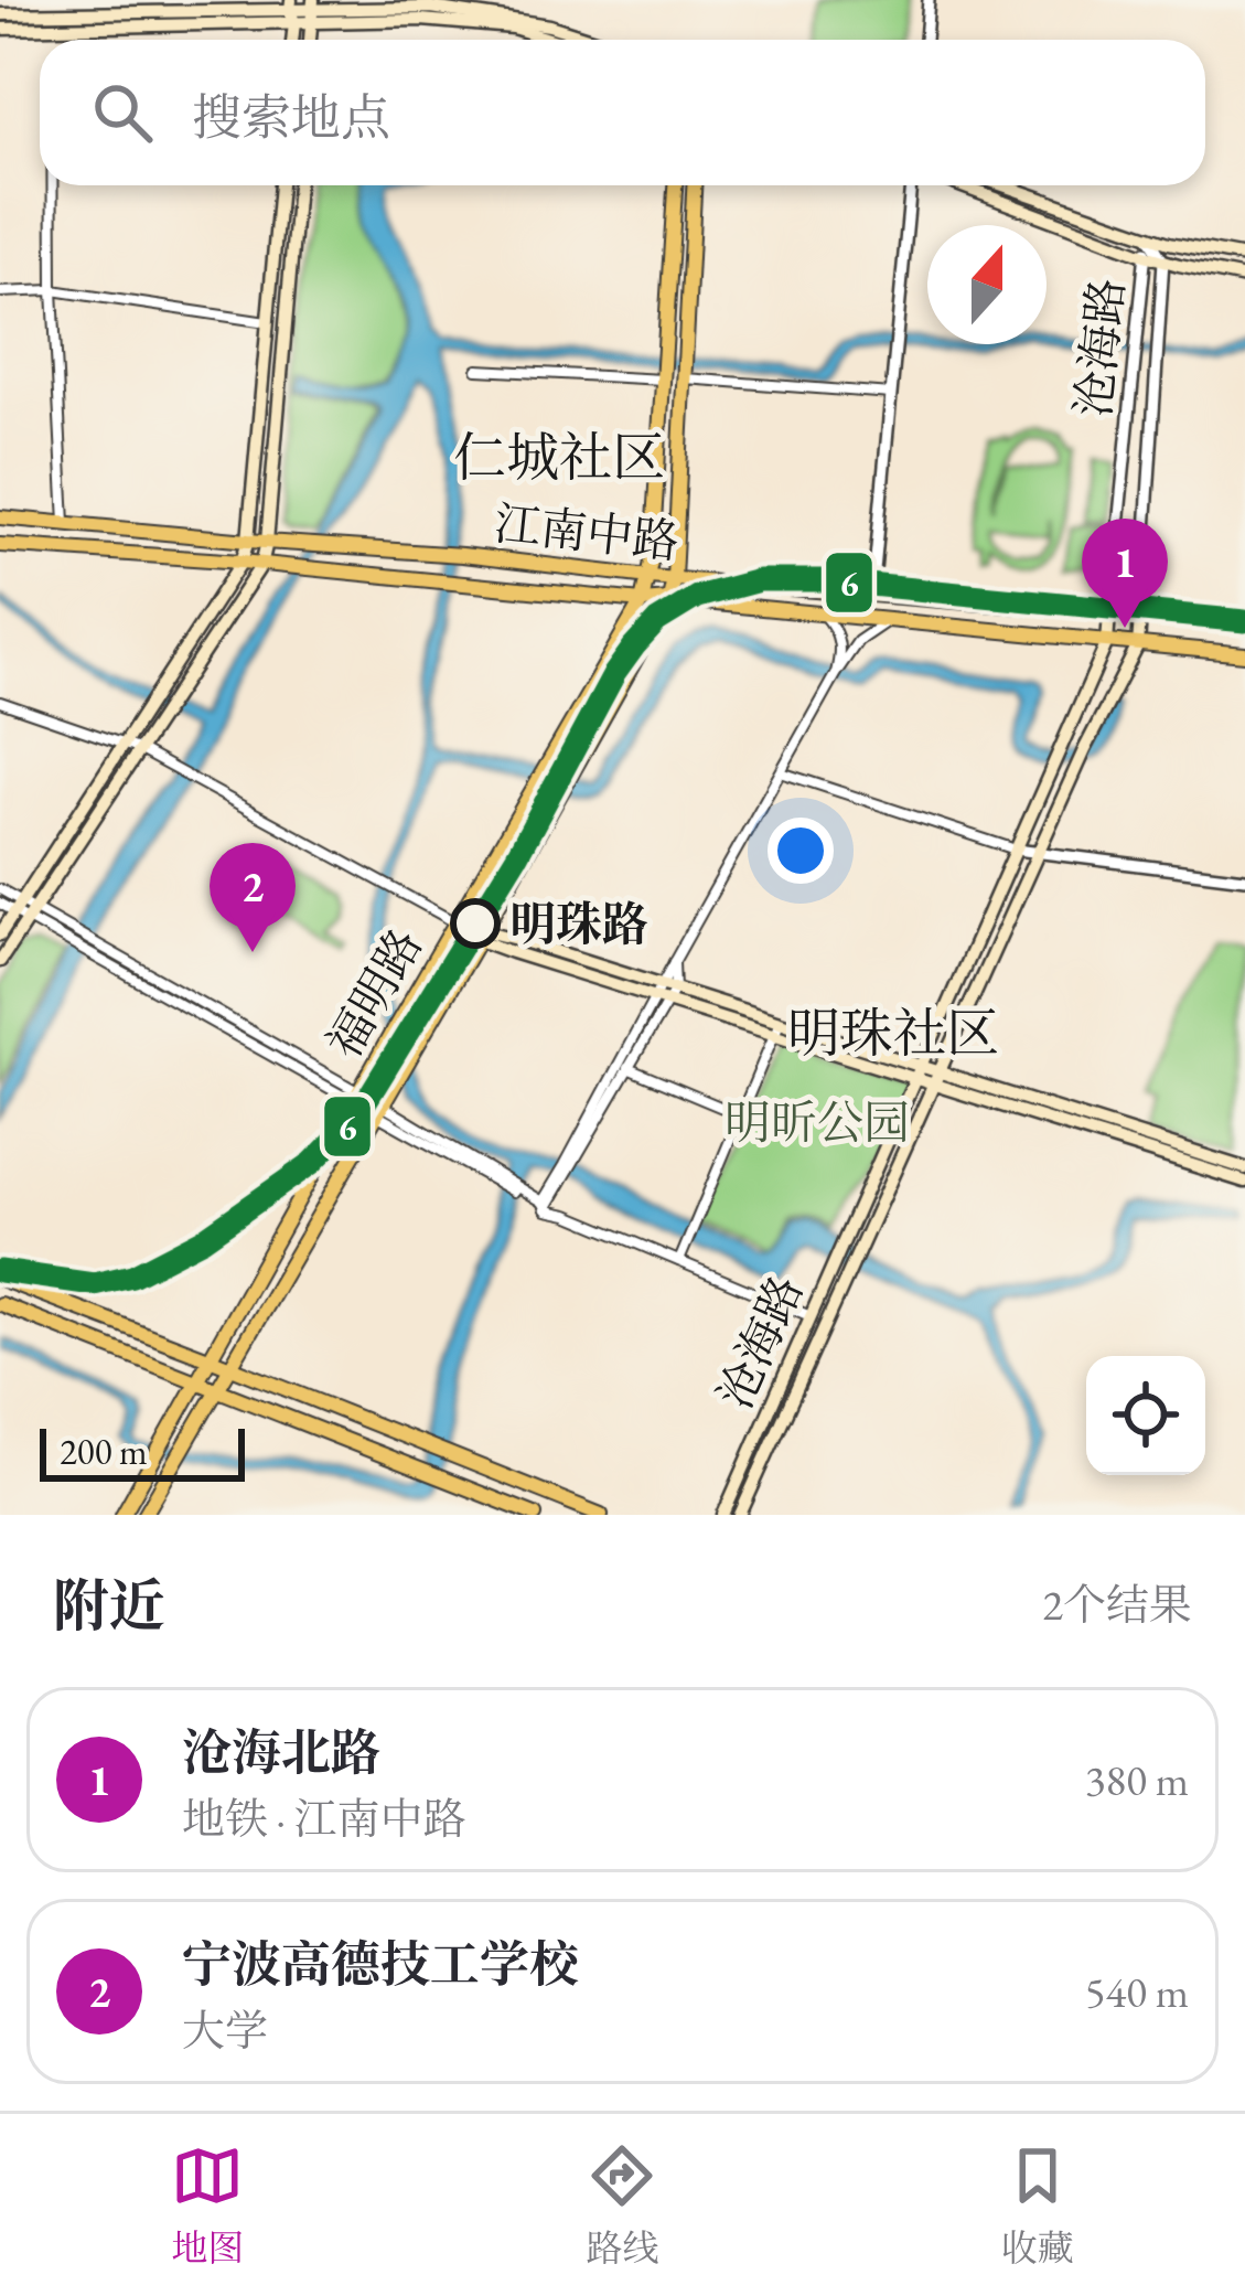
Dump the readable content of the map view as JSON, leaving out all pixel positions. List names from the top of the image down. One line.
{"streets":{"main road":["沧海路","江南中路","福明路"]},"crossings":[["沧海路","江南中路"],["江南中路","福明路"]],"districts":["仁城社区","明珠社区"],"parks":["明昕公园"],"places":["明珠路"],"lines":["transit line 6"],"scale_bar":"200 m","north":"top","page":{"search":"搜索地点","pins":["1","2"],"scale":"200 m","heading":["附近","2个结果"],"list":[{"mark":"1","name":"沧海北路","note":"地铁 · 江南中路","value":"380 m"},{"mark":"2","name":"宁波高德技工学校","note":"大学","value":"540 m"}],"nav":["地图","路线","收藏"]}}
